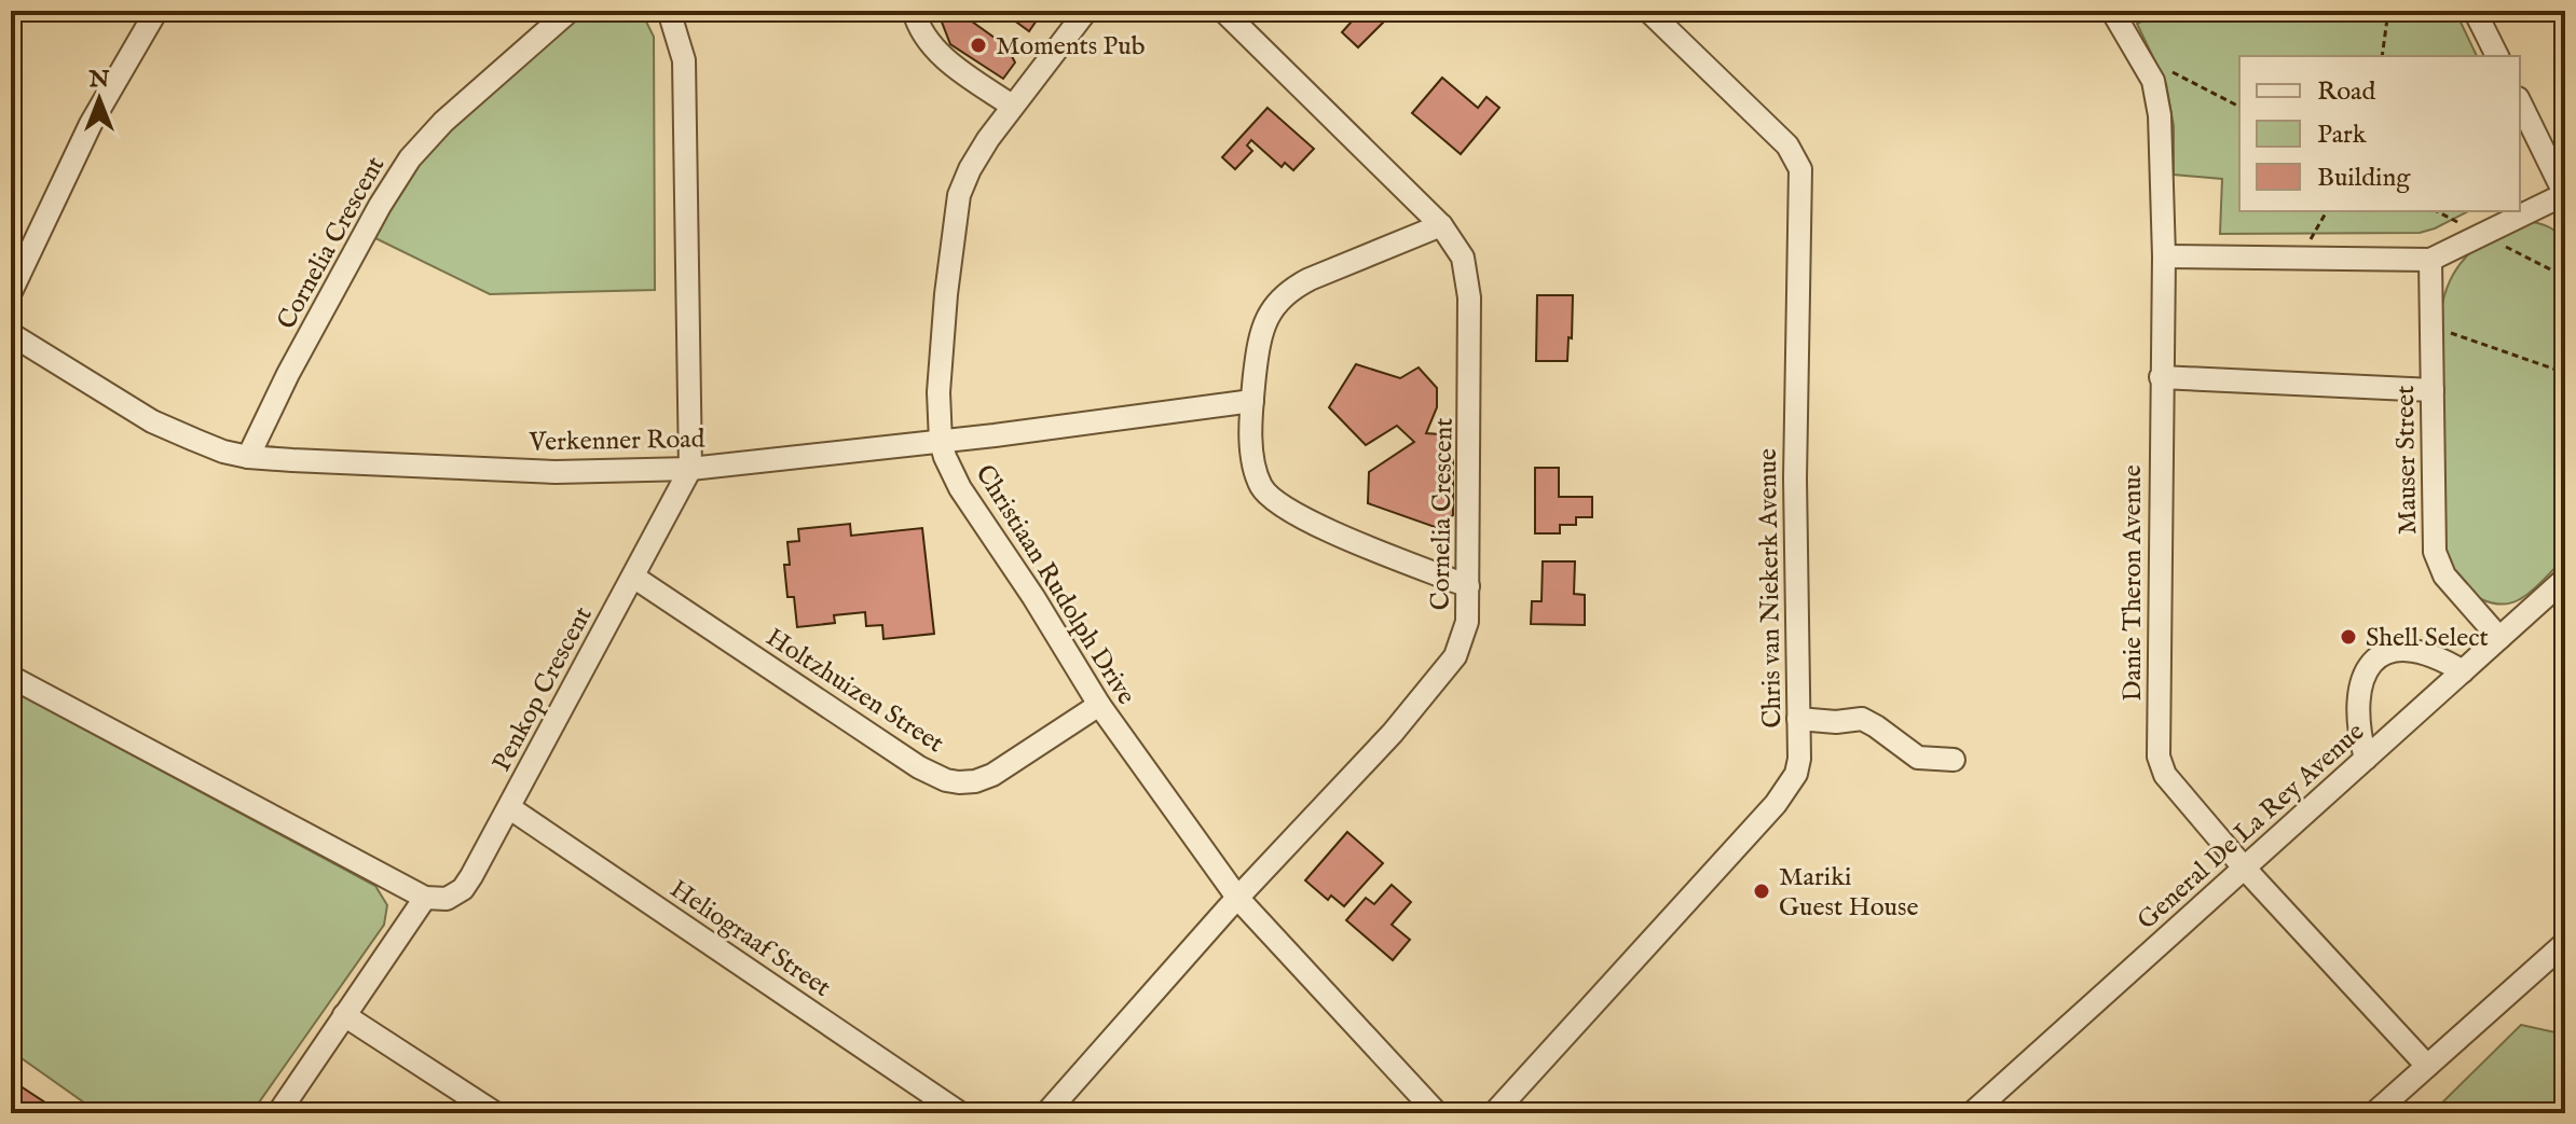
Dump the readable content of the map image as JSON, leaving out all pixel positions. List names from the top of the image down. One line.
{"streets":{"street":["Cornelia Crescent","Verkenner Road","Mauser Street","Danie Theron Avenue","Christiaan Rudolph Drive","Chris van Niekerk Avenue","Penkop Crescent","Holtzhuizen Street","General De La Rey Avenue","Heliograaf Street"]},"crossings":[["Cornelia Crescent","Verkenner Road"],["Cornelia Crescent","Christiaan Rudolph Drive"],["Verkenner Road","Christiaan Rudolph Drive"],["Verkenner Road","Penkop Crescent"],["Mauser Street","General De La Rey Avenue"],["Danie Theron Avenue","General De La Rey Avenue"],["Christiaan Rudolph Drive","Holtzhuizen Street"],["Penkop Crescent","Holtzhuizen Street"],["Penkop Crescent","Heliograaf Street"]],"places":["Moments Pub","Shell Select","Mariki Guest House"],"legend":["Road","Park","Building"],"north":"top"}
